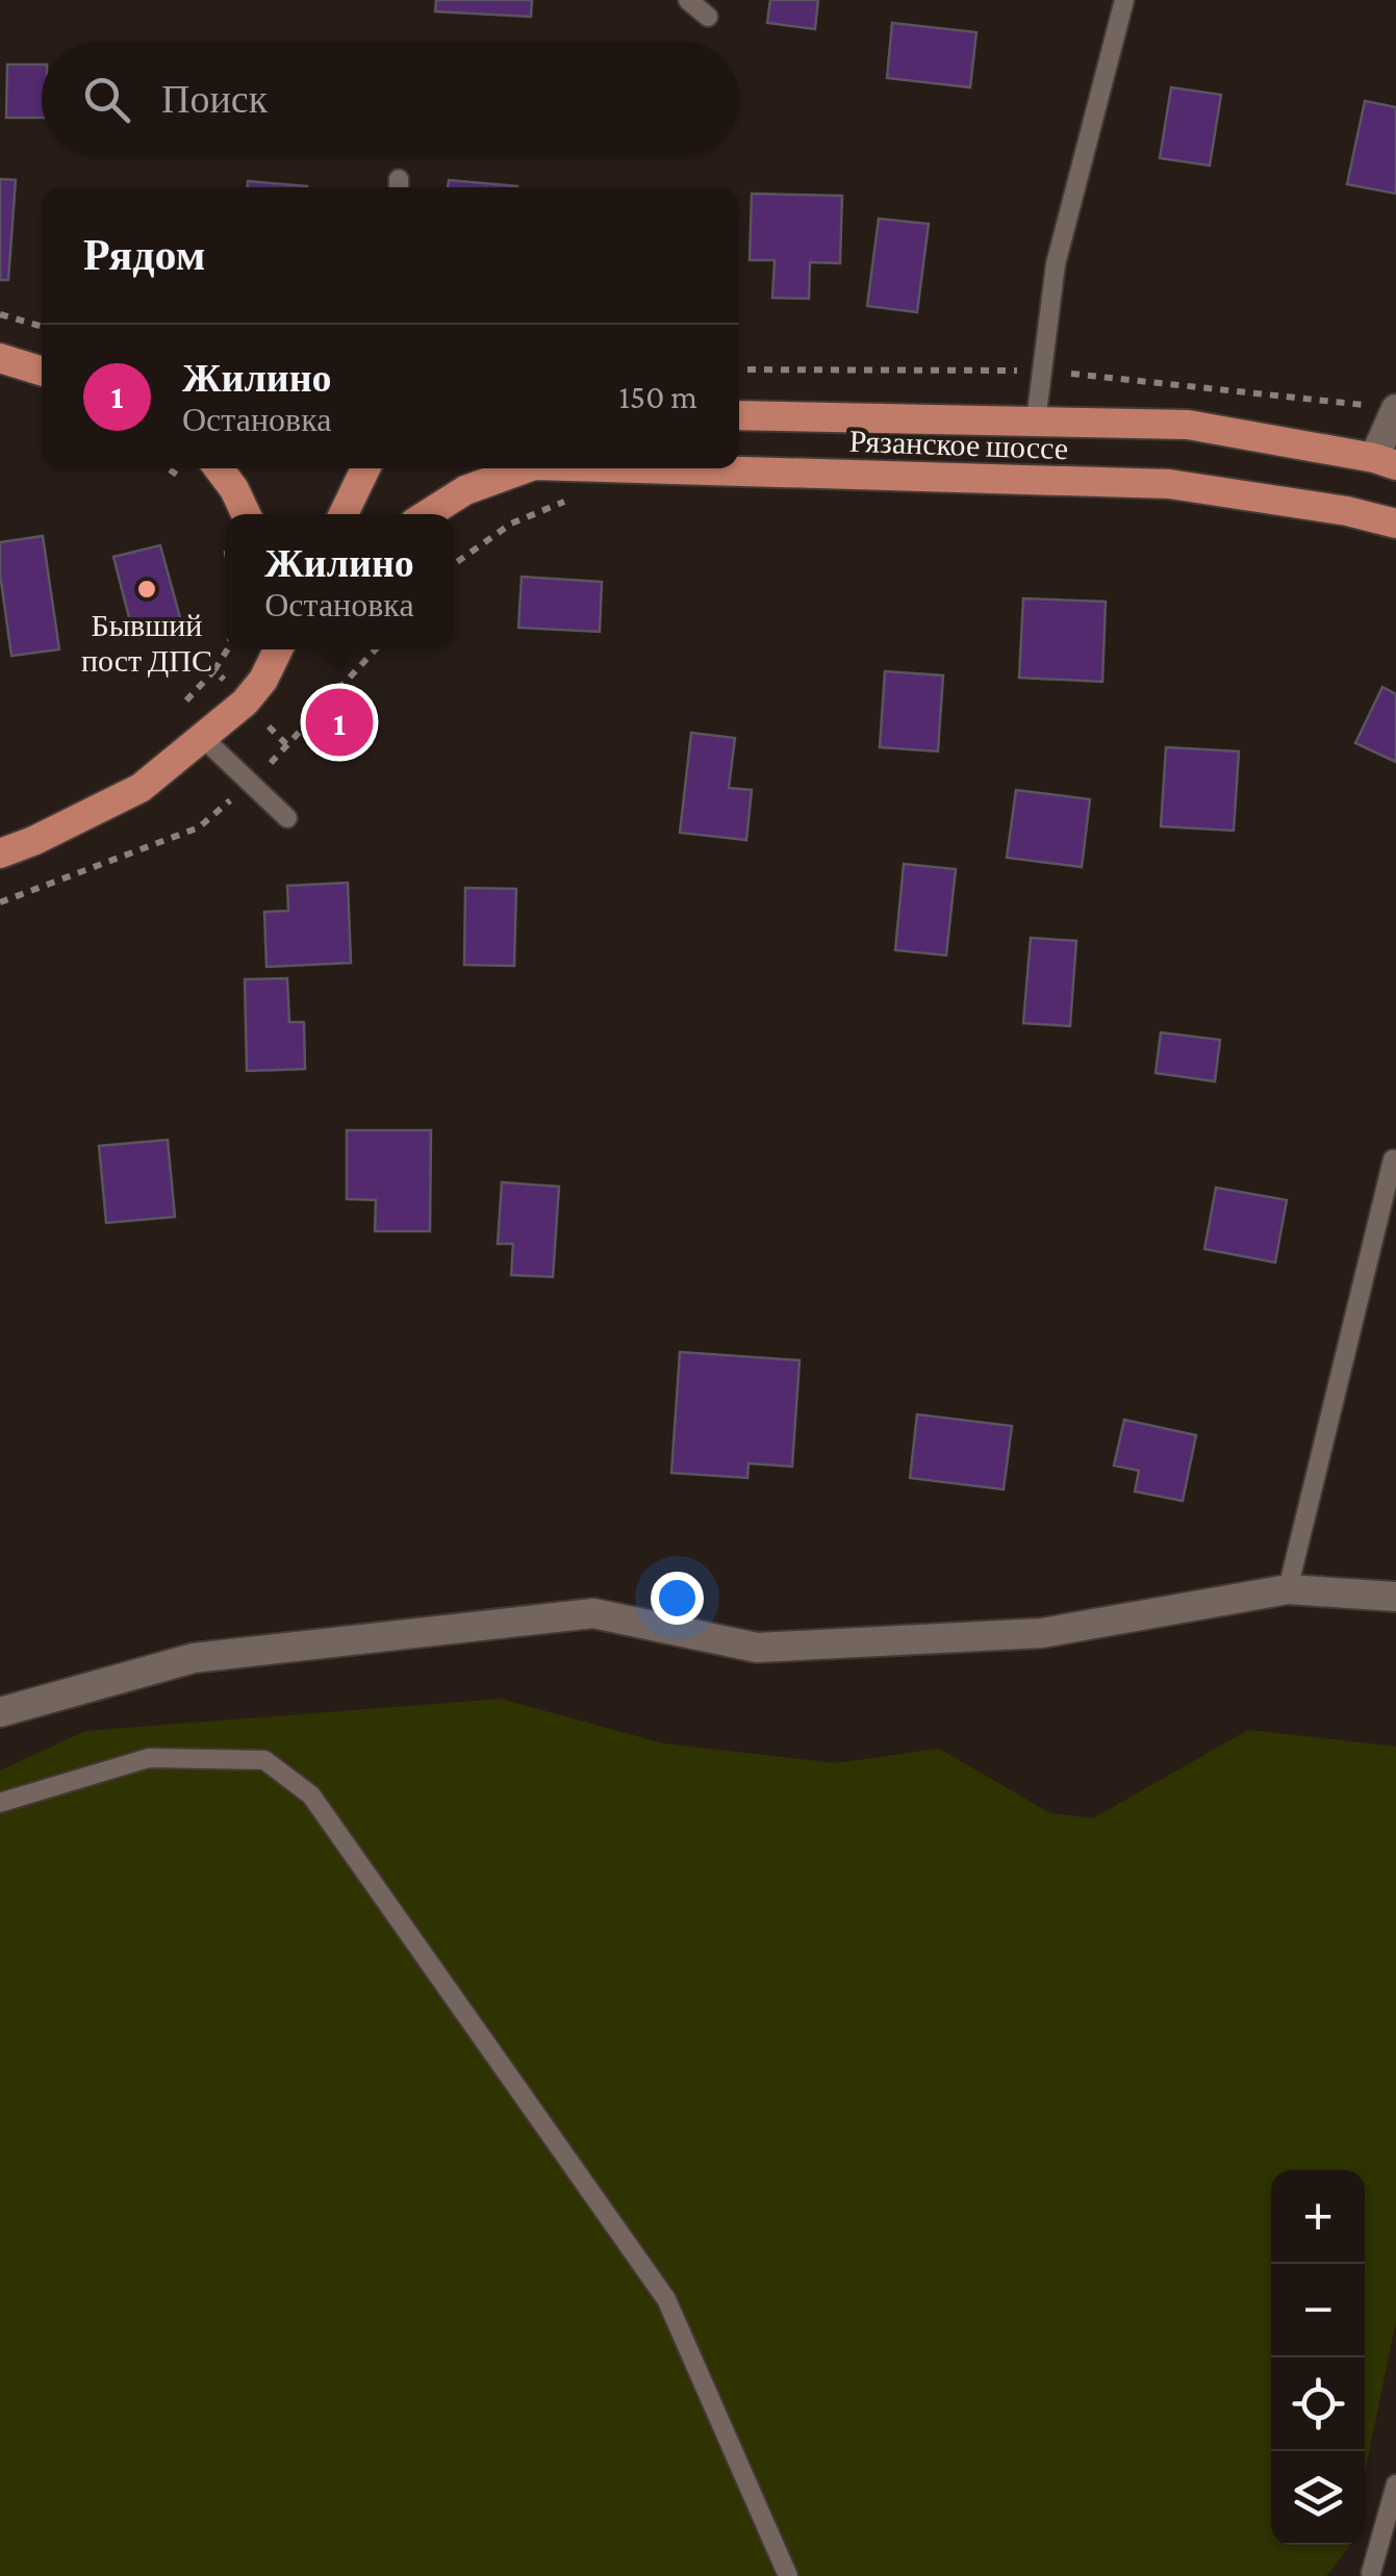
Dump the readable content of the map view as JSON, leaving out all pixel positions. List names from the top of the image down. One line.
{"streets":{"main road":["Рязанское шоссе"]},"places":["Бывший пост ДПС"],"page":{"search":"Поиск","heading":"Рядом","list":[{"mark":"1","name":"Жилино","note":"Остановка","value":"150 m"}],"popup":["Жилино","Остановка"],"pins":"1","map_buttons":["+","−"]}}
